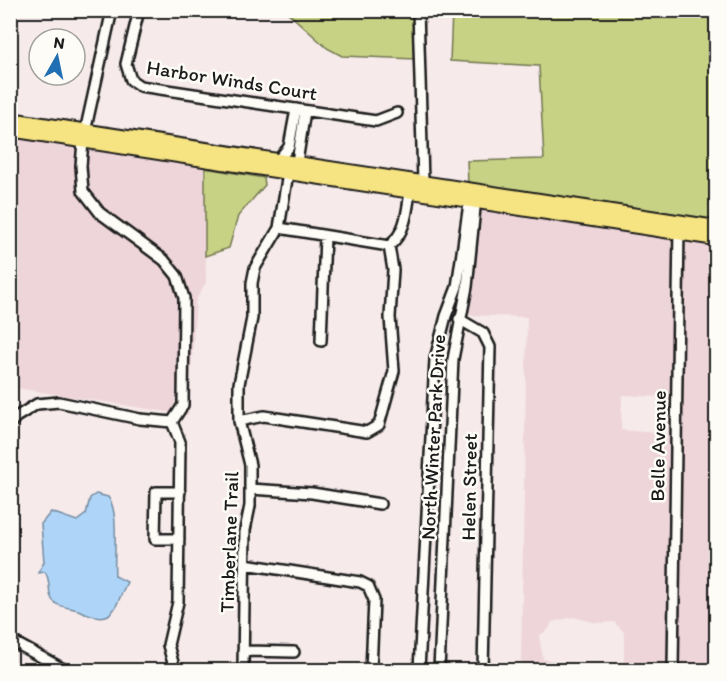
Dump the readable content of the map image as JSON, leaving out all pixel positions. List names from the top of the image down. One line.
{"streets":{"street":["Harbor Winds Court","North Winter Park Drive","Belle Avenue","Helen Street","Timberlane Trail"]},"crossings":[["North Winter Park Drive","Helen Street"]],"north":"top"}
